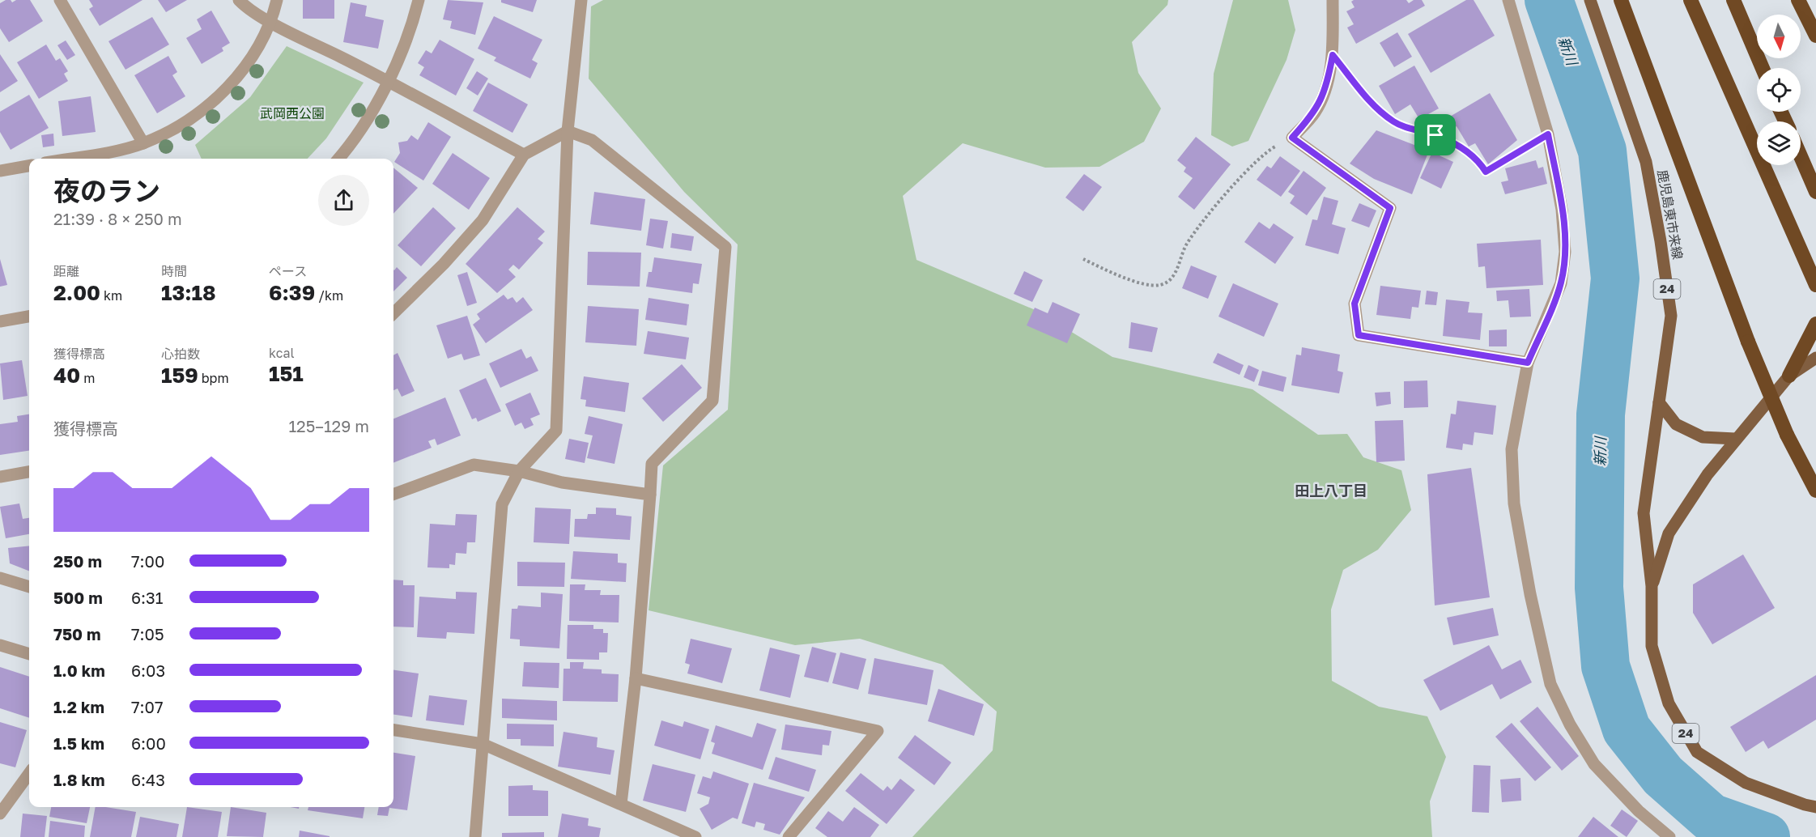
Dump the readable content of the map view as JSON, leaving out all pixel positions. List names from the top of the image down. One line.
{"streets":{"main road":["鹿児島東市来線","24"]},"districts":["田上八丁目"],"water":["新川"],"parks":["武岡西公園"],"north":"bottom","page":{"heading":["夜のラン","21:39 · 8 × 250 m"],"stats":[["距離","2.00 km"],["時間","13:18"],["ペース","6:39 /km"],["獲得標高","40 m"],["心拍数","159 bpm"],["kcal","151"]],"chart":["獲得標高","125–129 m"],"list":[{"name":"250 m","note":"7:00"},{"name":"500 m","note":"6:31"},{"name":"750 m","note":"7:05"},{"name":"1.0 km","note":"6:03"},{"name":"1.2 km","note":"7:07"},{"name":"1.5 km","note":"6:00"},{"name":"1.8 km","note":"6:43"}]}}
